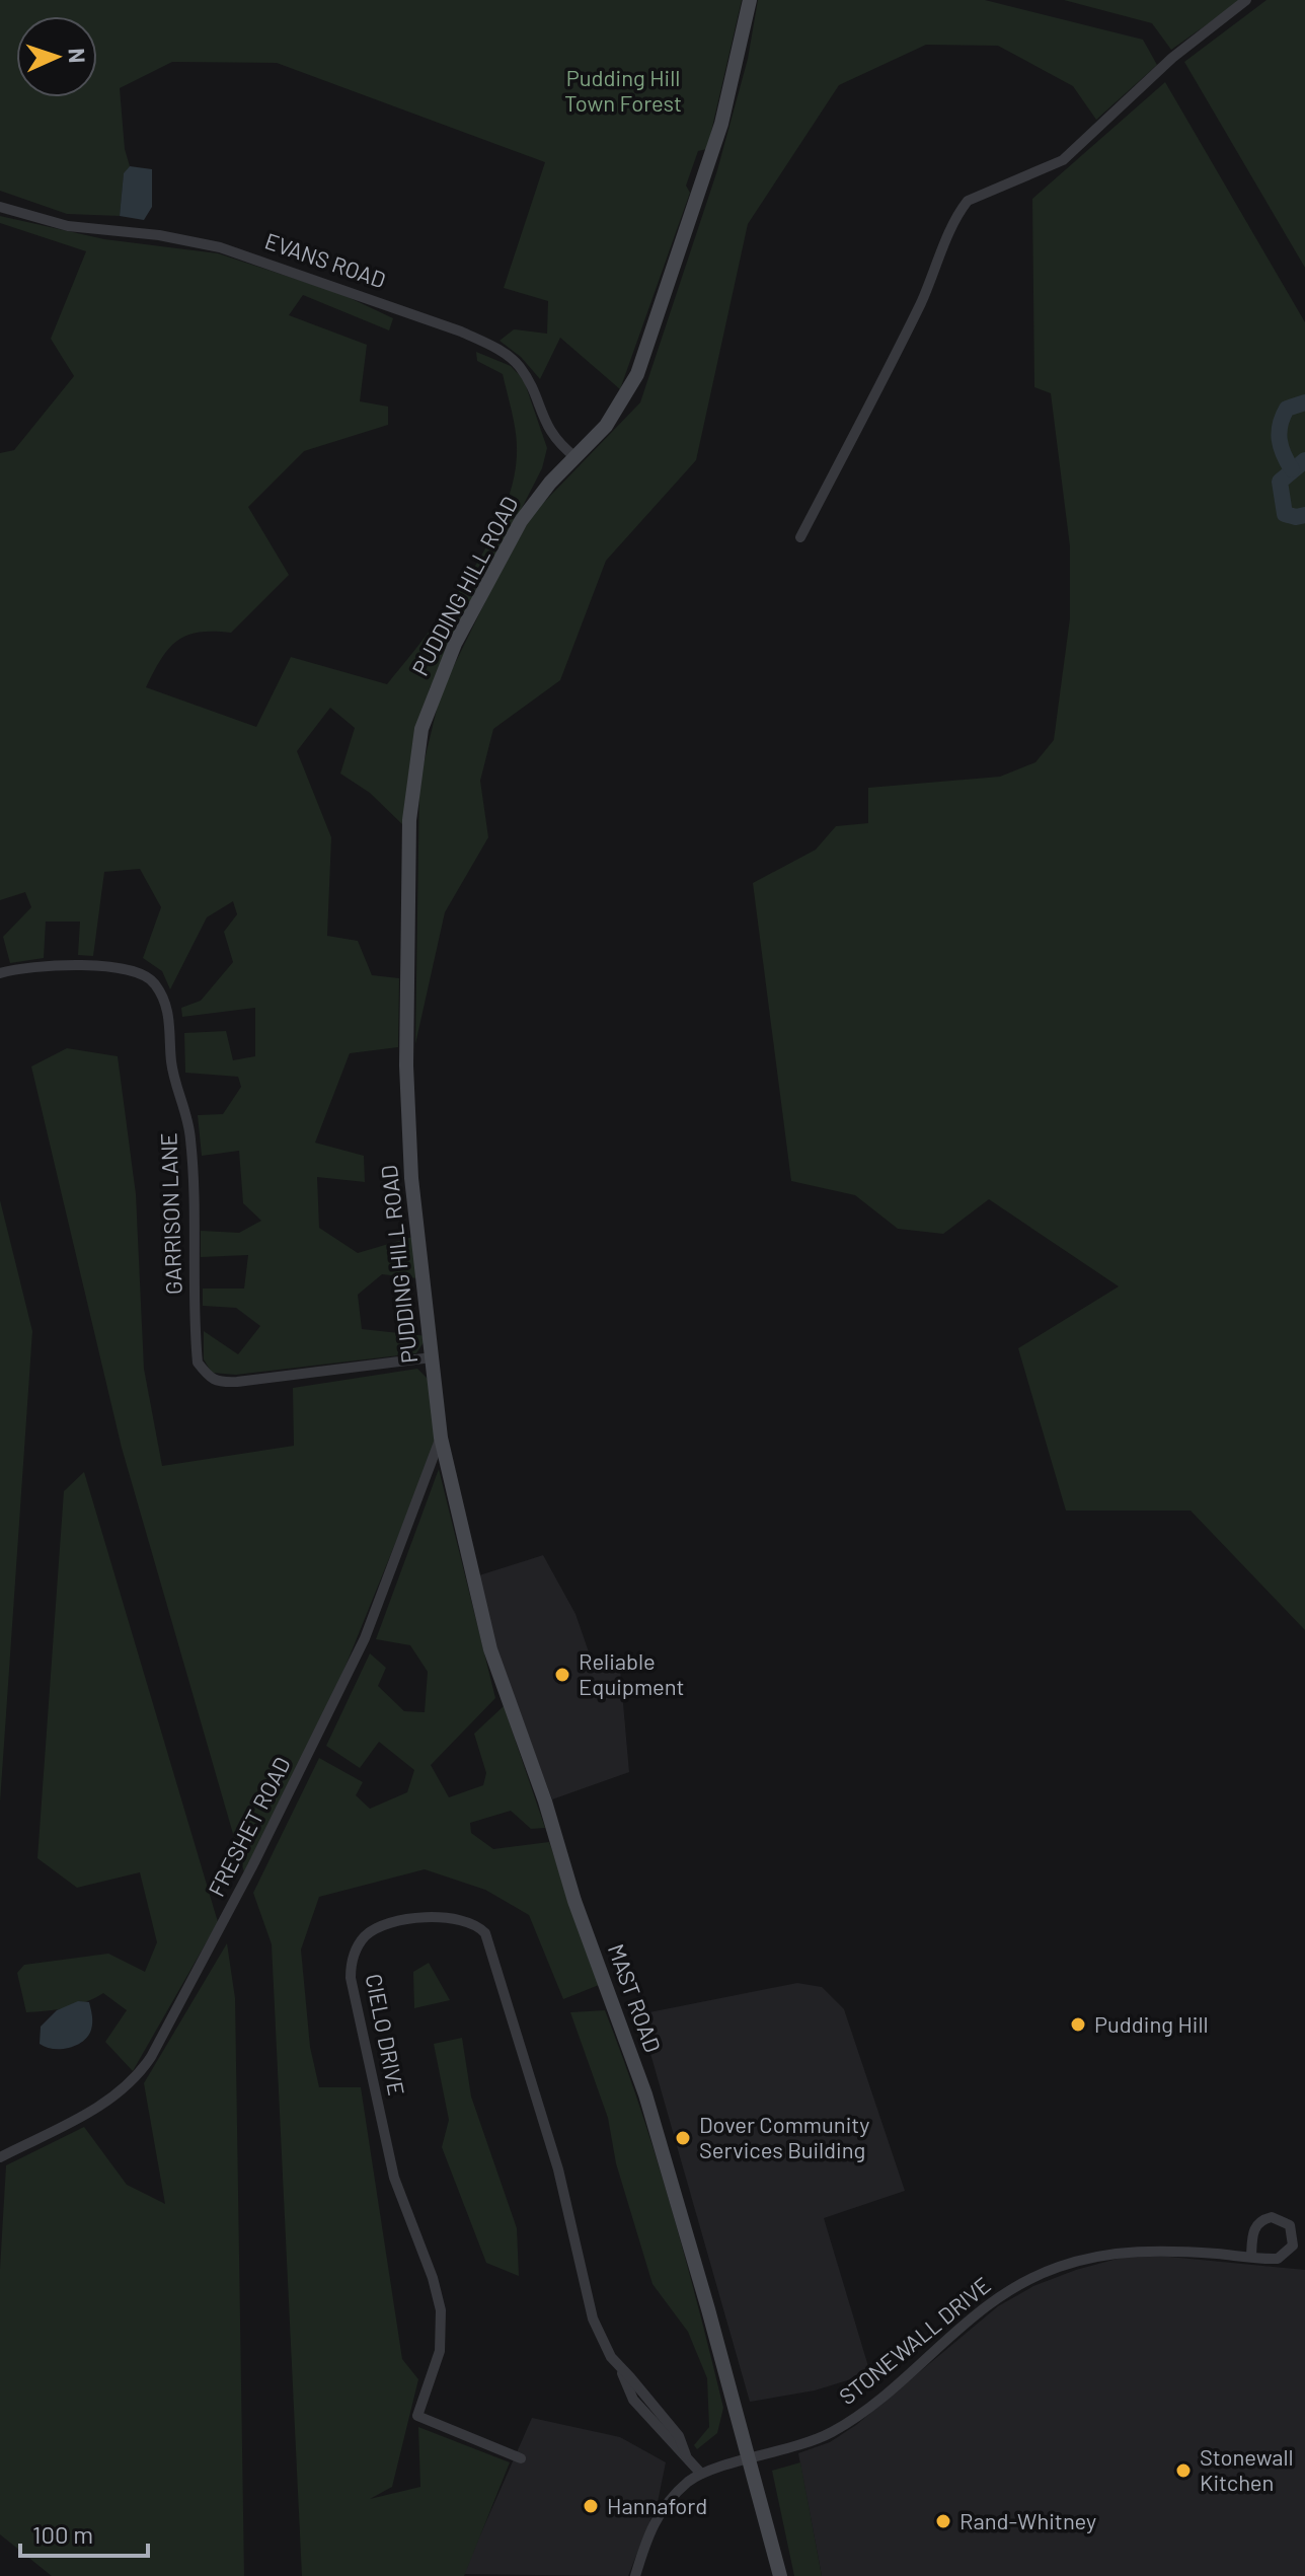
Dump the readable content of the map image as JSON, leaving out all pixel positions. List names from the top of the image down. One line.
{"streets":{"street":["EVANS ROAD","PUDDING HILL ROAD","GARRISON LANE","FRESHET ROAD","MAST ROAD","CIELO DRIVE","STONEWALL DRIVE"]},"crossings":[["EVANS ROAD","PUDDING HILL ROAD"],["PUDDING HILL ROAD","GARRISON LANE"],["PUDDING HILL ROAD","FRESHET ROAD"],["PUDDING HILL ROAD","MAST ROAD"],["FRESHET ROAD","MAST ROAD"],["MAST ROAD","STONEWALL DRIVE"],["CIELO DRIVE","STONEWALL DRIVE"]],"parks":["Pudding Hill Town Forest"],"places":["Reliable Equipment","Pudding Hill","Dover Community Services Building","Stonewall Kitchen","Hannaford","Rand-Whitney"],"scale_bar":"100 m","north":"right"}
